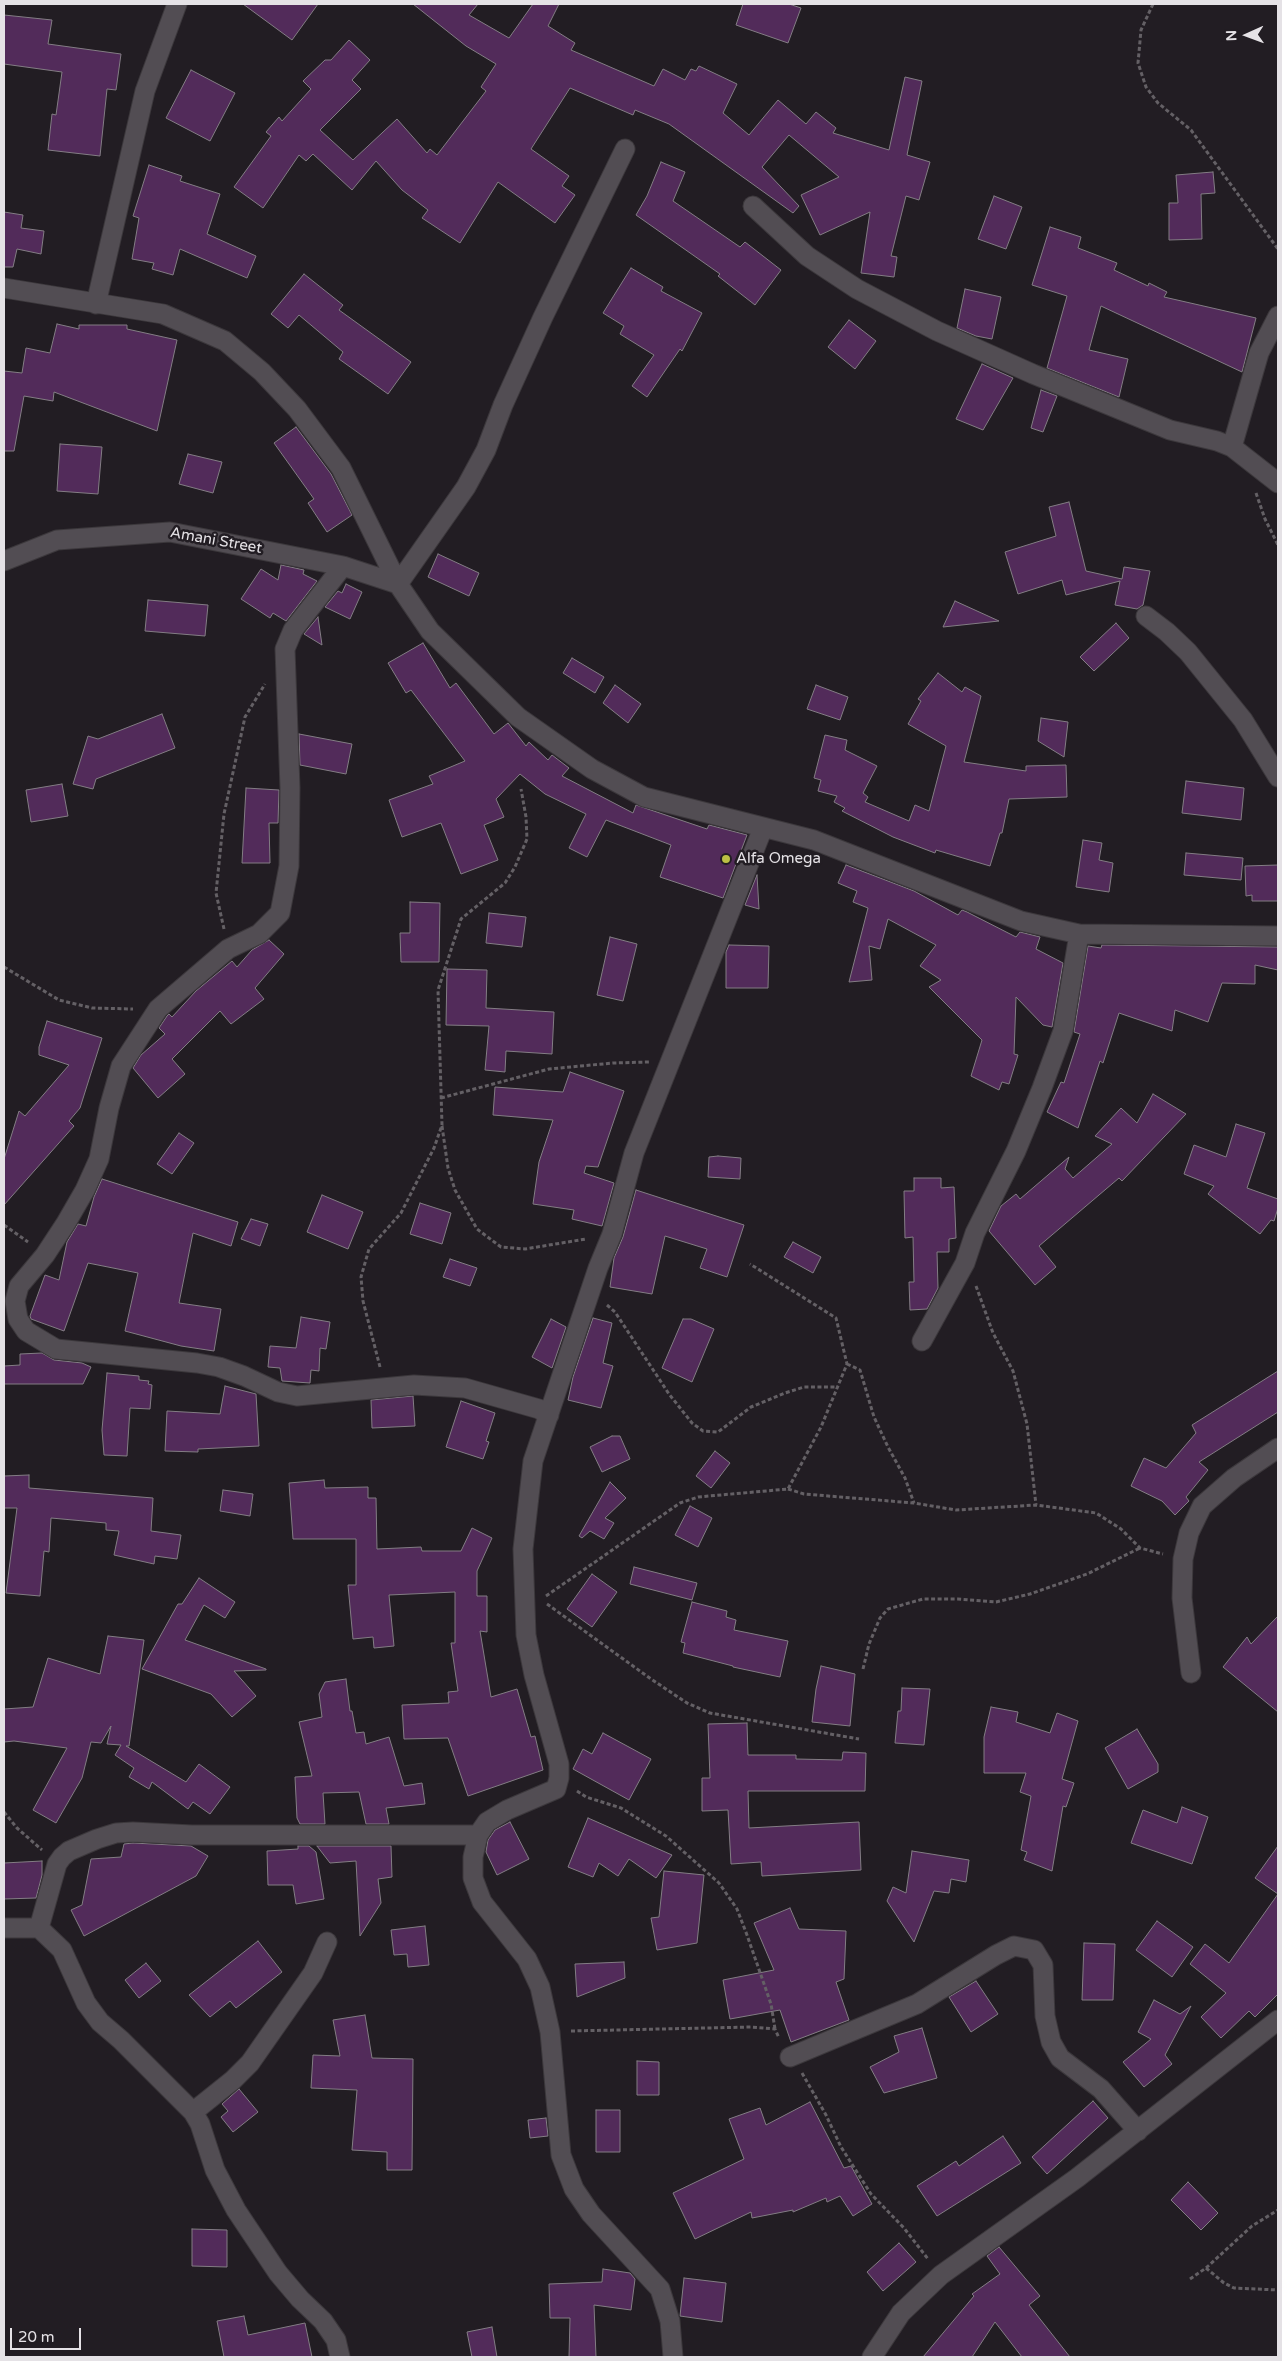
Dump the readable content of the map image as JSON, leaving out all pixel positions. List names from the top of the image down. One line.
{"streets":{"street":["Amani Street"]},"places":["Alfa Omega"],"scale_bar":"20 m","north":"left"}
